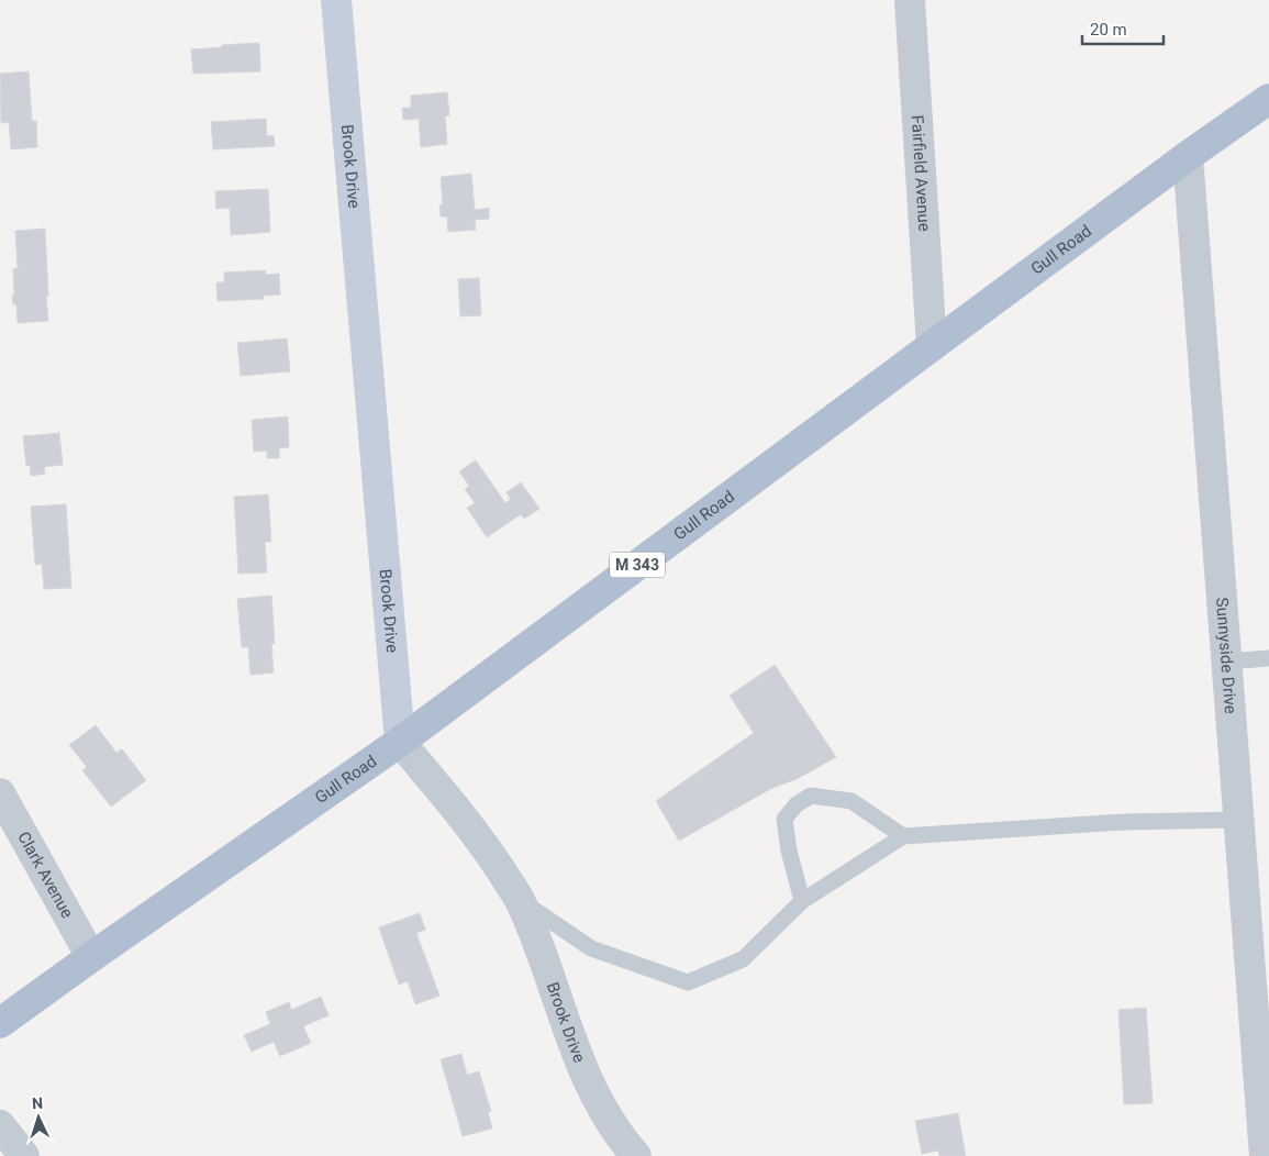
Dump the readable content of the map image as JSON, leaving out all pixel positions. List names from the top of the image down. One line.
{"streets":{"main road":["Gull Road","M 343"],"street":["Brook Drive","Fairfield Avenue","Sunnyside Drive","Clark Avenue"]},"crossings":[["Brook Drive","Gull Road"],["Fairfield Avenue","Gull Road"],["Gull Road","Sunnyside Drive"],["Gull Road","Clark Avenue"]],"scale_bar":"20 m","north":"top"}
